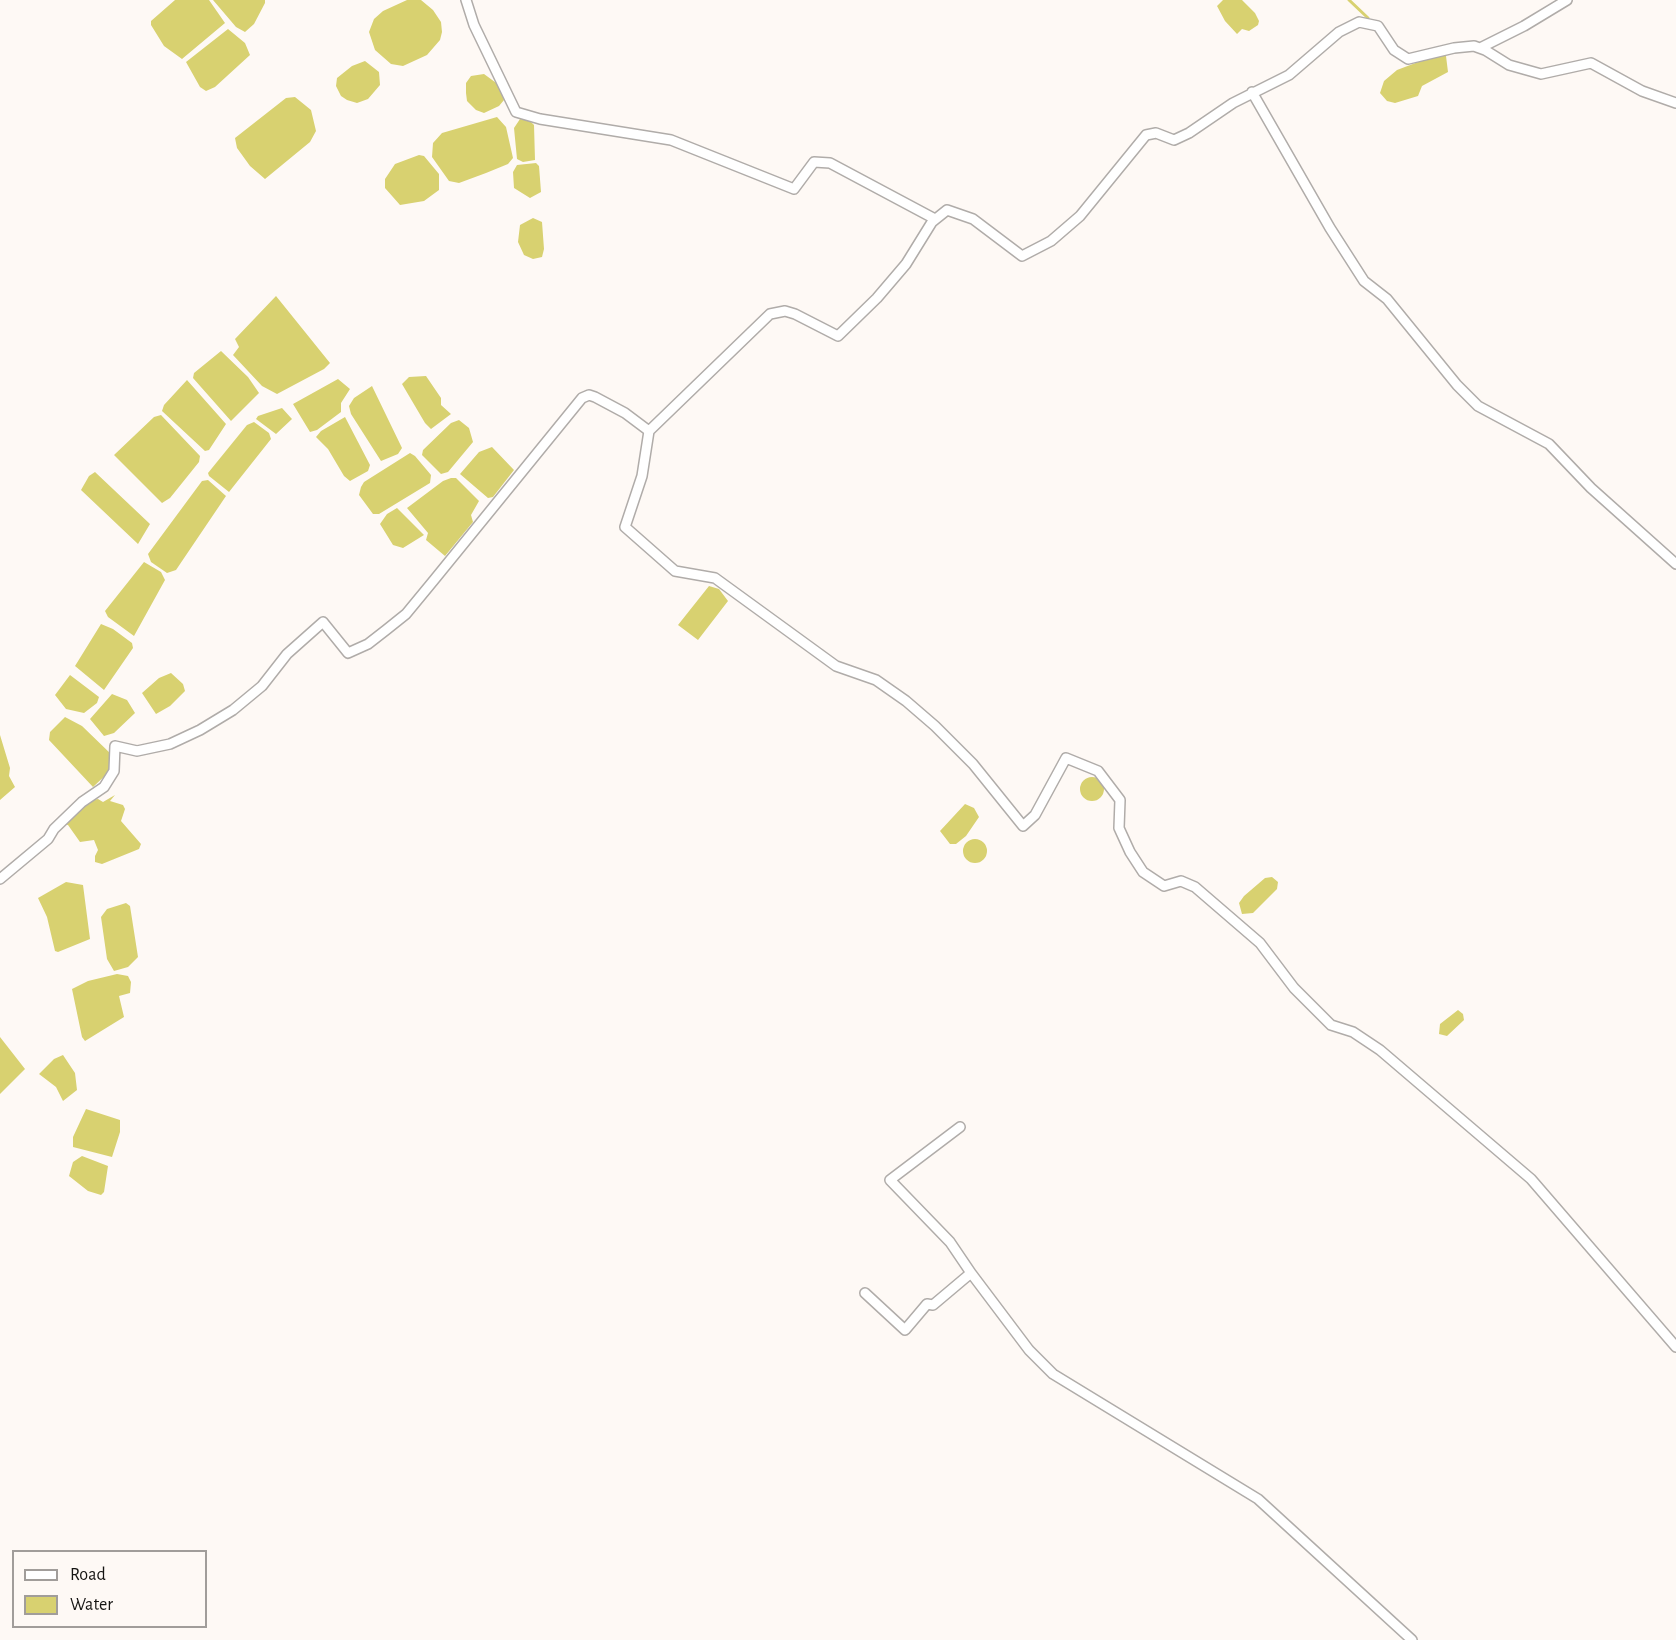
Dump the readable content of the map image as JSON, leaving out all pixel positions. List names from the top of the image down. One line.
{"legend":["Road","Water"]}
